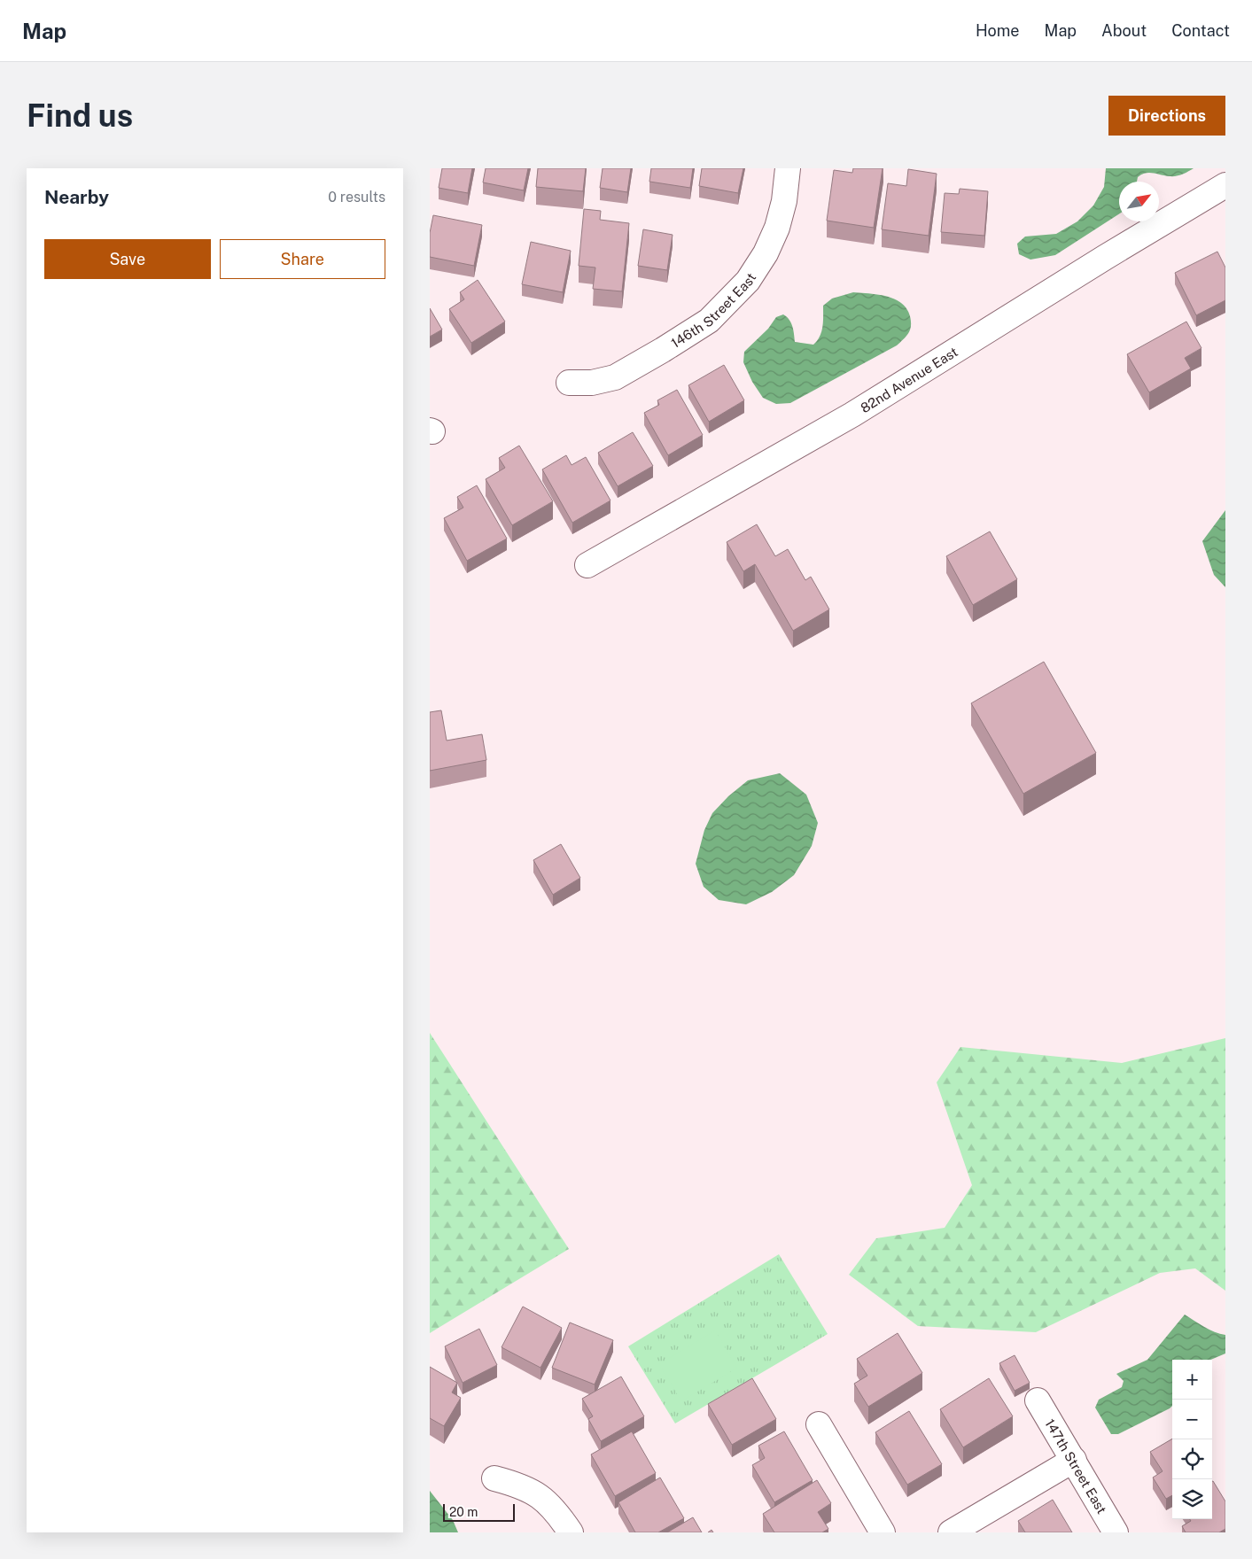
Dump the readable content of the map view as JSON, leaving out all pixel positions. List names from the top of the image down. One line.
{"streets":{"street":["146th Street East","82nd Avenue East","147th Street East"]},"scale_bar":"20 m","north":"top right","page":{"header":"Map","nav":["Home","Map","About","Contact"],"buttons":["Directions",["Save","Share"]],"title":"Find us","heading":["Nearby","0 results"],"map_buttons":["+","−"],"scale":"20 m"}}
